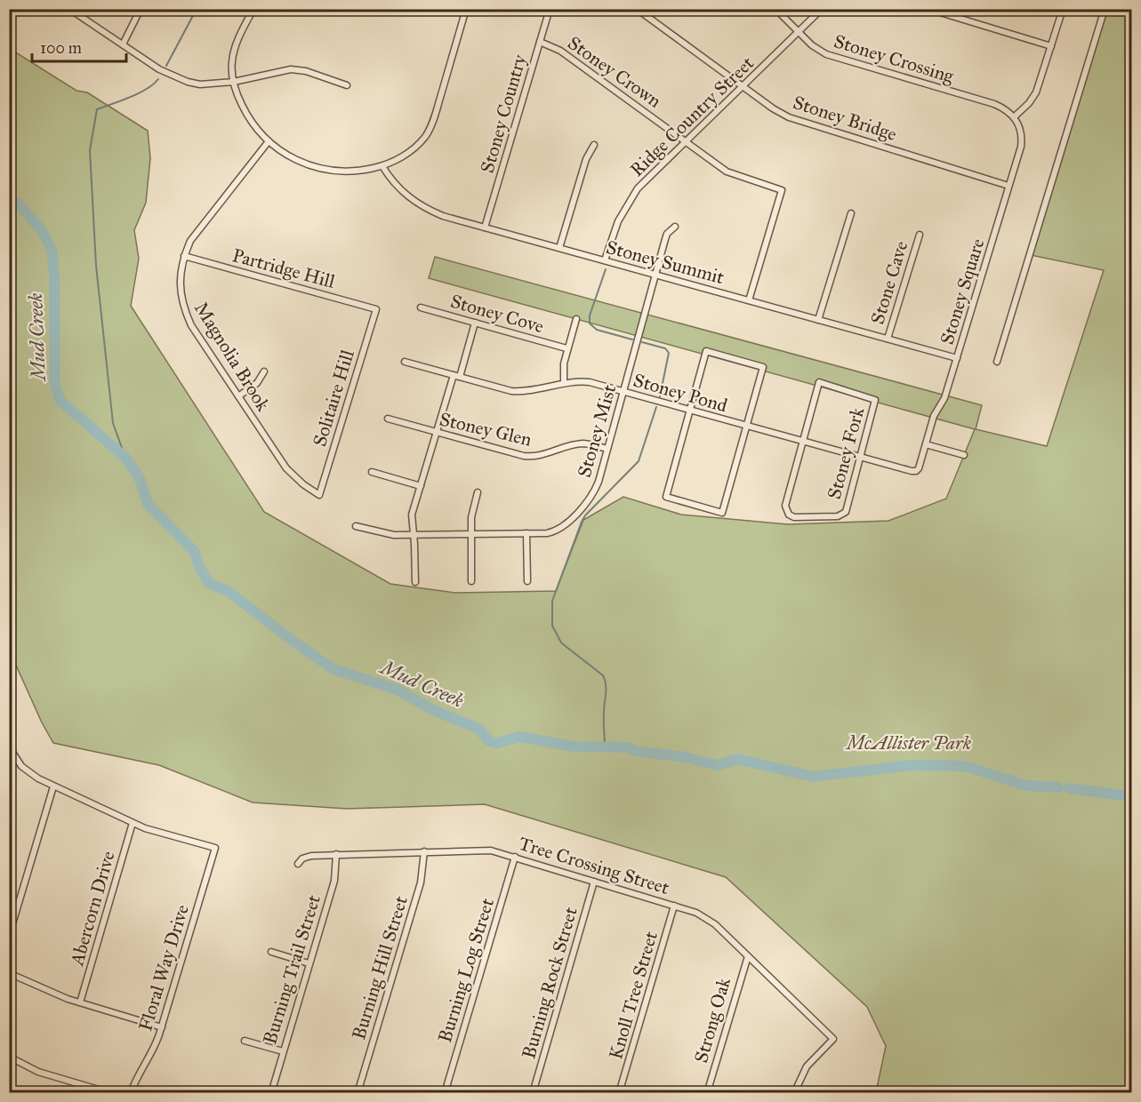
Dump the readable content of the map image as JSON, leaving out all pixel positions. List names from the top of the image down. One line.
{"streets":{"street":["Stoney Crossing","Stoney Crown","Stoney Country","Ridge Country Street","Stoney Bridge","Stoney Summit","Partridge Hill","Stone Cave","Stoney Square","Stoney Cove","Magnolia Brook","Stoney Pond","Solitaire Hill","Stoney Glen","Stoney Mist","Stoney Fork","Tree Crossing Street","Abercorn Drive","Floral Way Drive","Burning Hill Street","Burning Trail Street","Burning Log Street","Burning Rock Street","Knoll Tree Street","Strong Oak"]},"crossings":[["Stoney Crossing","Ridge Country Street"],["Stoney Crossing","Stoney Square"],["Stoney Crown","Stoney Country"],["Stoney Crown","Ridge Country Street"],["Stoney Crown","Stoney Summit"],["Stoney Country","Stoney Summit"],["Ridge Country Street","Stoney Bridge"],["Ridge Country Street","Stoney Summit"],["Stoney Bridge","Stoney Square"],["Stoney Summit","Stone Cave"],["Stoney Summit","Stoney Square"],["Stoney Summit","Stoney Mist"],["Partridge Hill","Magnolia Brook"],["Partridge Hill","Solitaire Hill"],["Stoney Square","Stoney Pond"],["Magnolia Brook","Solitaire Hill"],["Stoney Pond","Stoney Mist"],["Stoney Pond","Stoney Fork"],["Stoney Glen","Stoney Mist"],["Tree Crossing Street","Burning Hill Street"],["Tree Crossing Street","Burning Trail Street"],["Tree Crossing Street","Burning Log Street"],["Tree Crossing Street","Burning Rock Street"],["Tree Crossing Street","Knoll Tree Street"],["Tree Crossing Street","Strong Oak"],["Abercorn Drive","Floral Way Drive"]],"water":["Mud Creek"],"parks":["McAllister Park"],"scale_bar":"100 m"}
